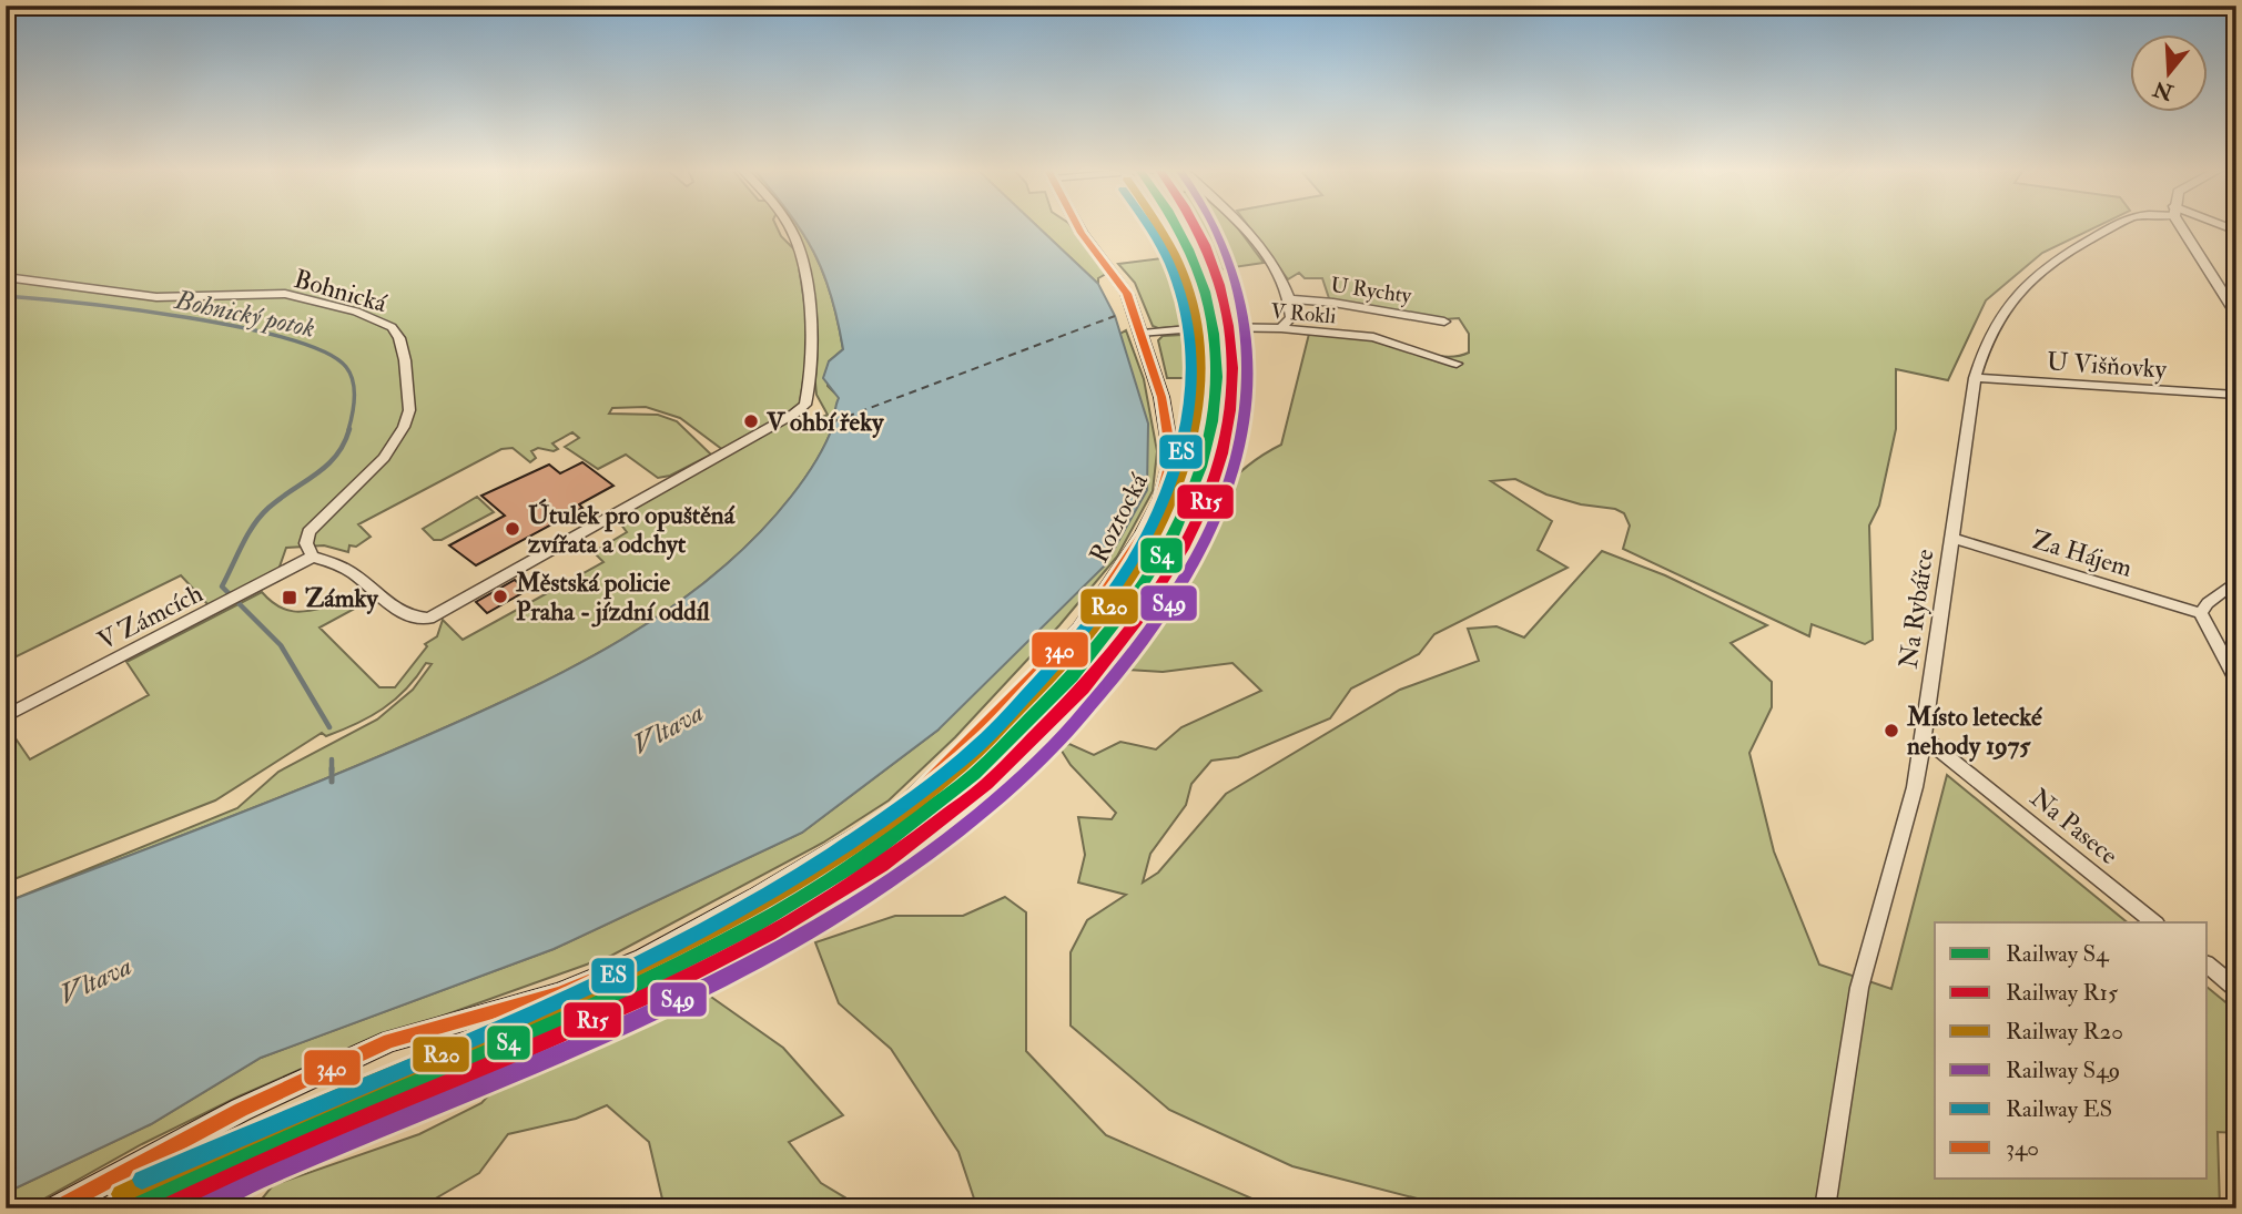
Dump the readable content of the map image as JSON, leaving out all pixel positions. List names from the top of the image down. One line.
{"streets":{"main road":["Roztocká"],"street":["U Rychty","Bohnická","V Rokli","U Višňovky","Za Hájem","Na Rybářce","V Zámcích","Na Pasece"]},"crossings":[["Bohnická","V Zámcích"],["V Rokli","Roztocká"],["U Višňovky","Na Rybářce"],["Za Hájem","Na Rybářce"],["Na Rybářce","Na Pasece"]],"water":["Bohnický potok","Vltava"],"places":{"other":["V ohbí řeky","Útulek pro opuštěná zvířata a odchyt","Městská policie Praha - jízdní oddíl","Místo letecké nehody 1975"],"transit":["Zámky"]},"lines":["rail line S4","rail line R15","rail line R20","rail line S49","rail line ES","transit line 340"],"legend":["Railway S4","Railway R15","Railway R20","Railway S49","Railway ES","340"],"north":"bottom"}
